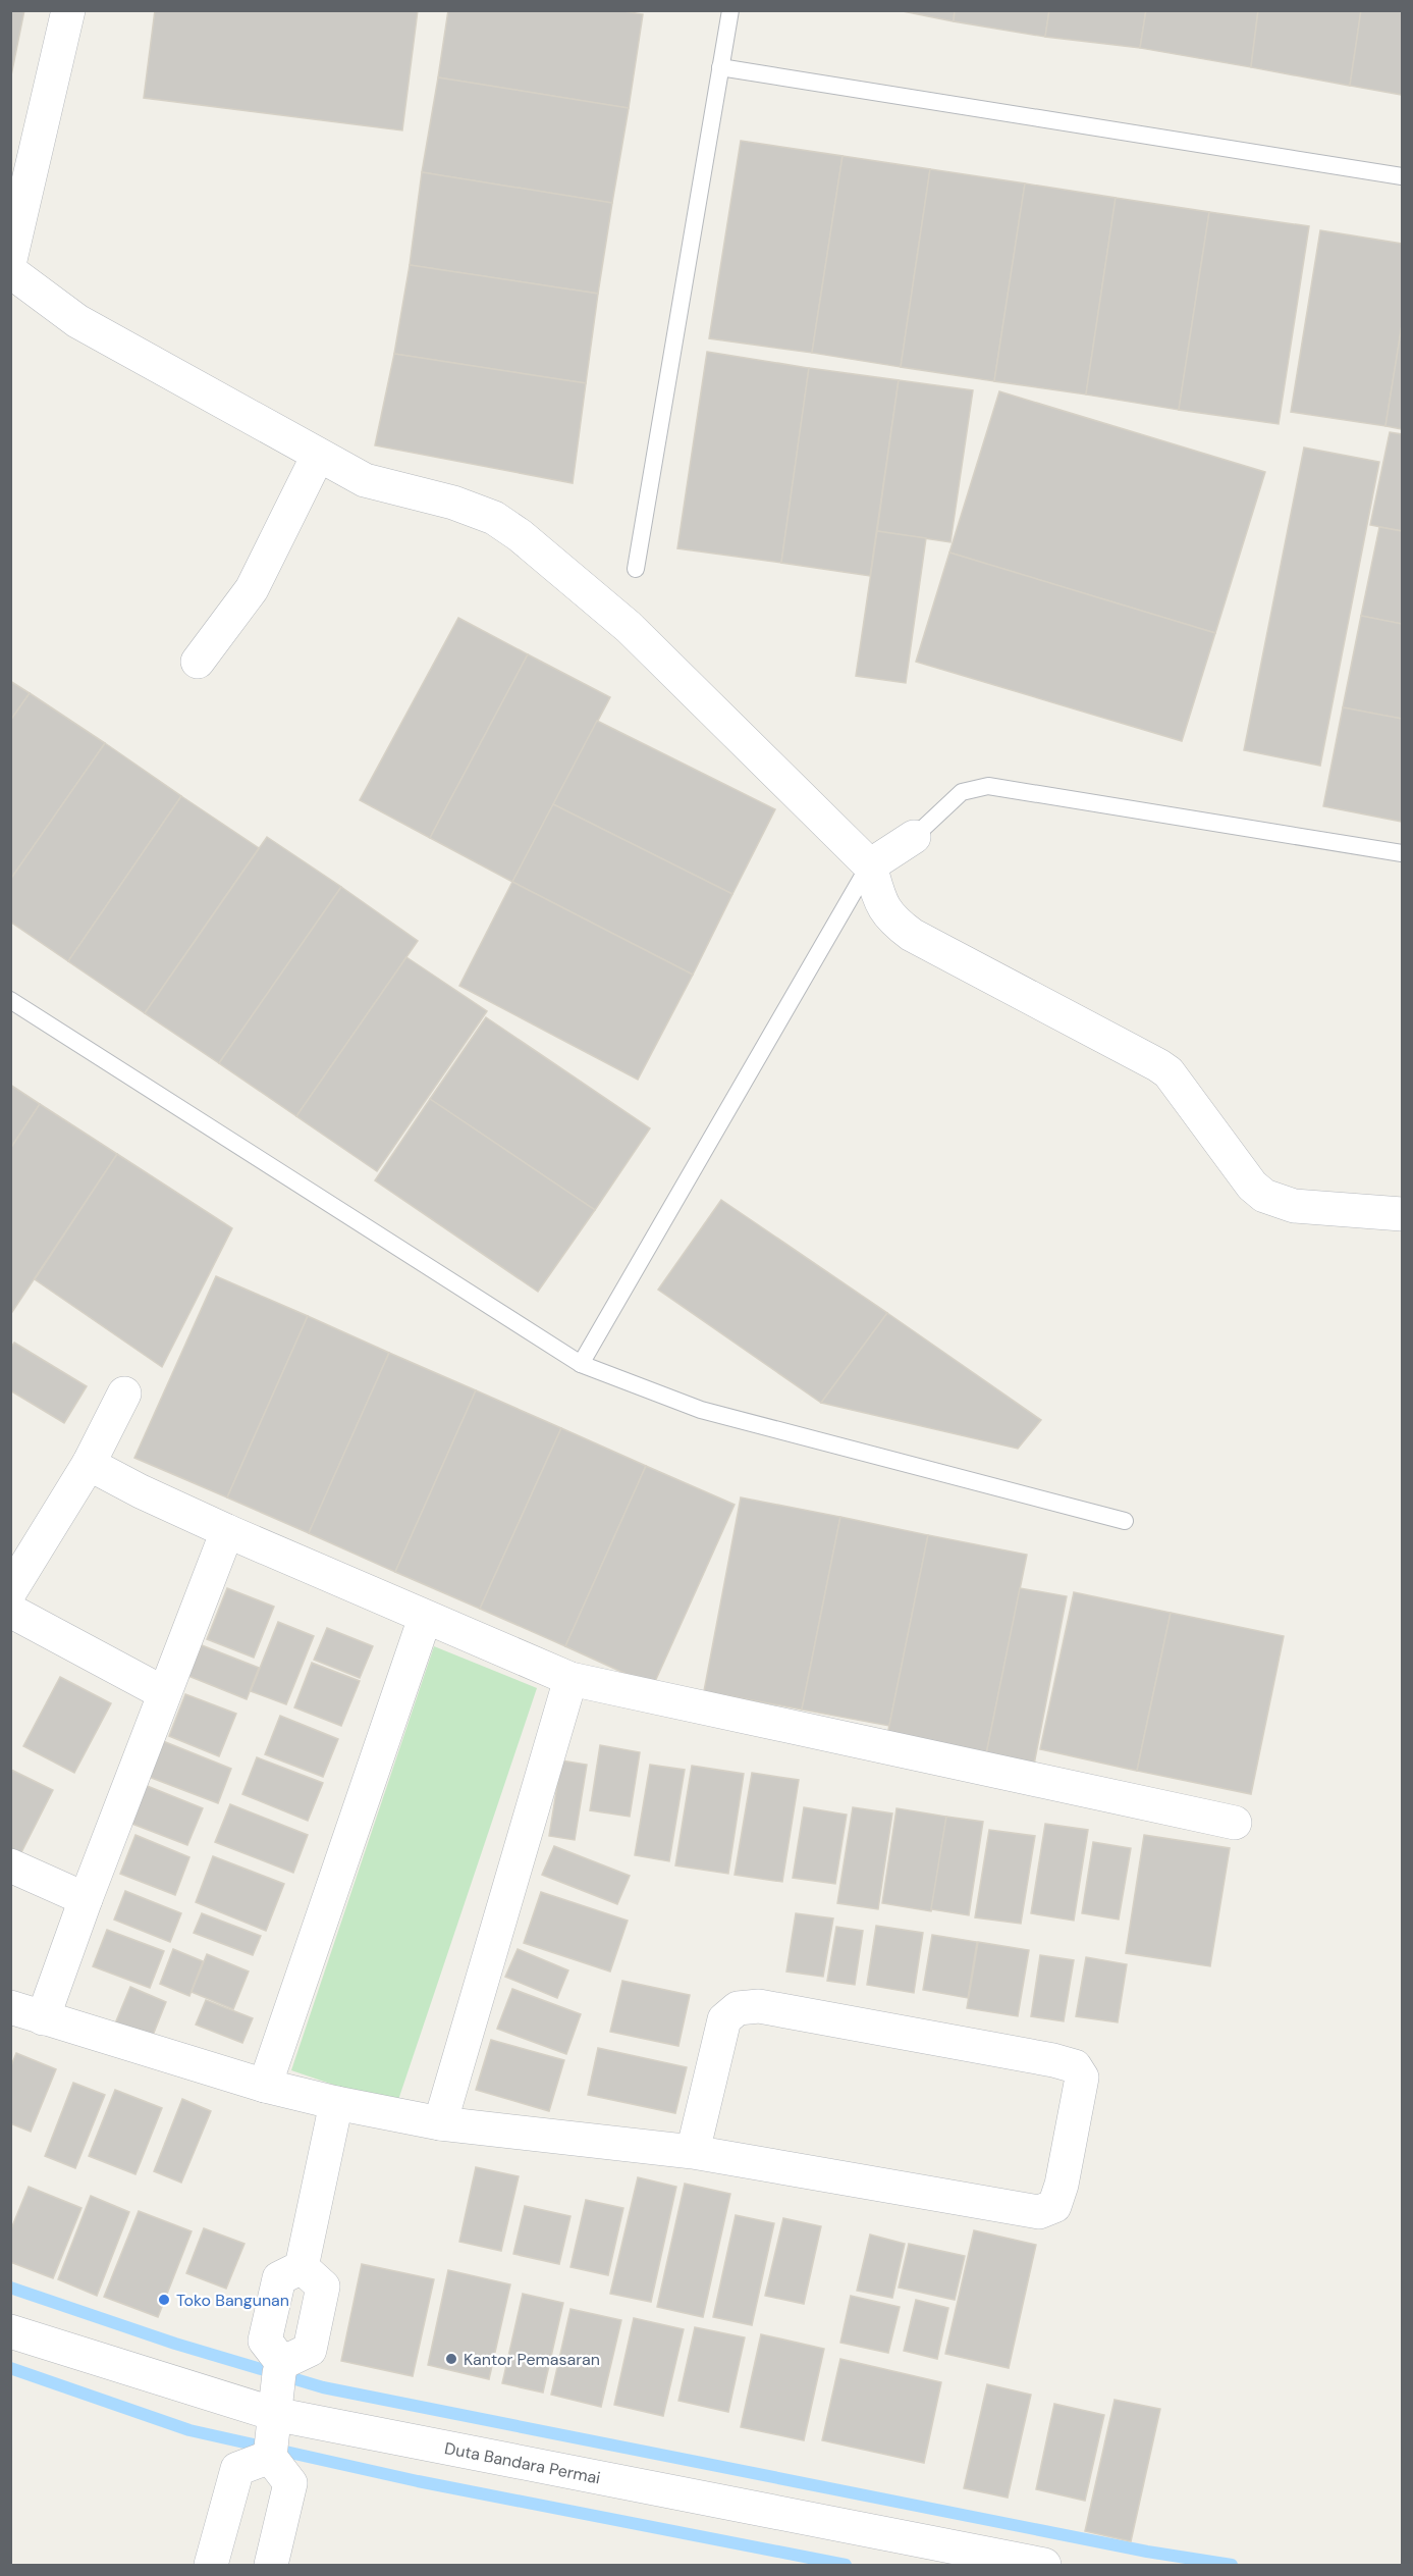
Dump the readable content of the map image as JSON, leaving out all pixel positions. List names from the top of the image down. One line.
{"streets":{"street":["Duta Bandara Permai"]},"places":["Toko Bangunan","Kantor Pemasaran"]}
